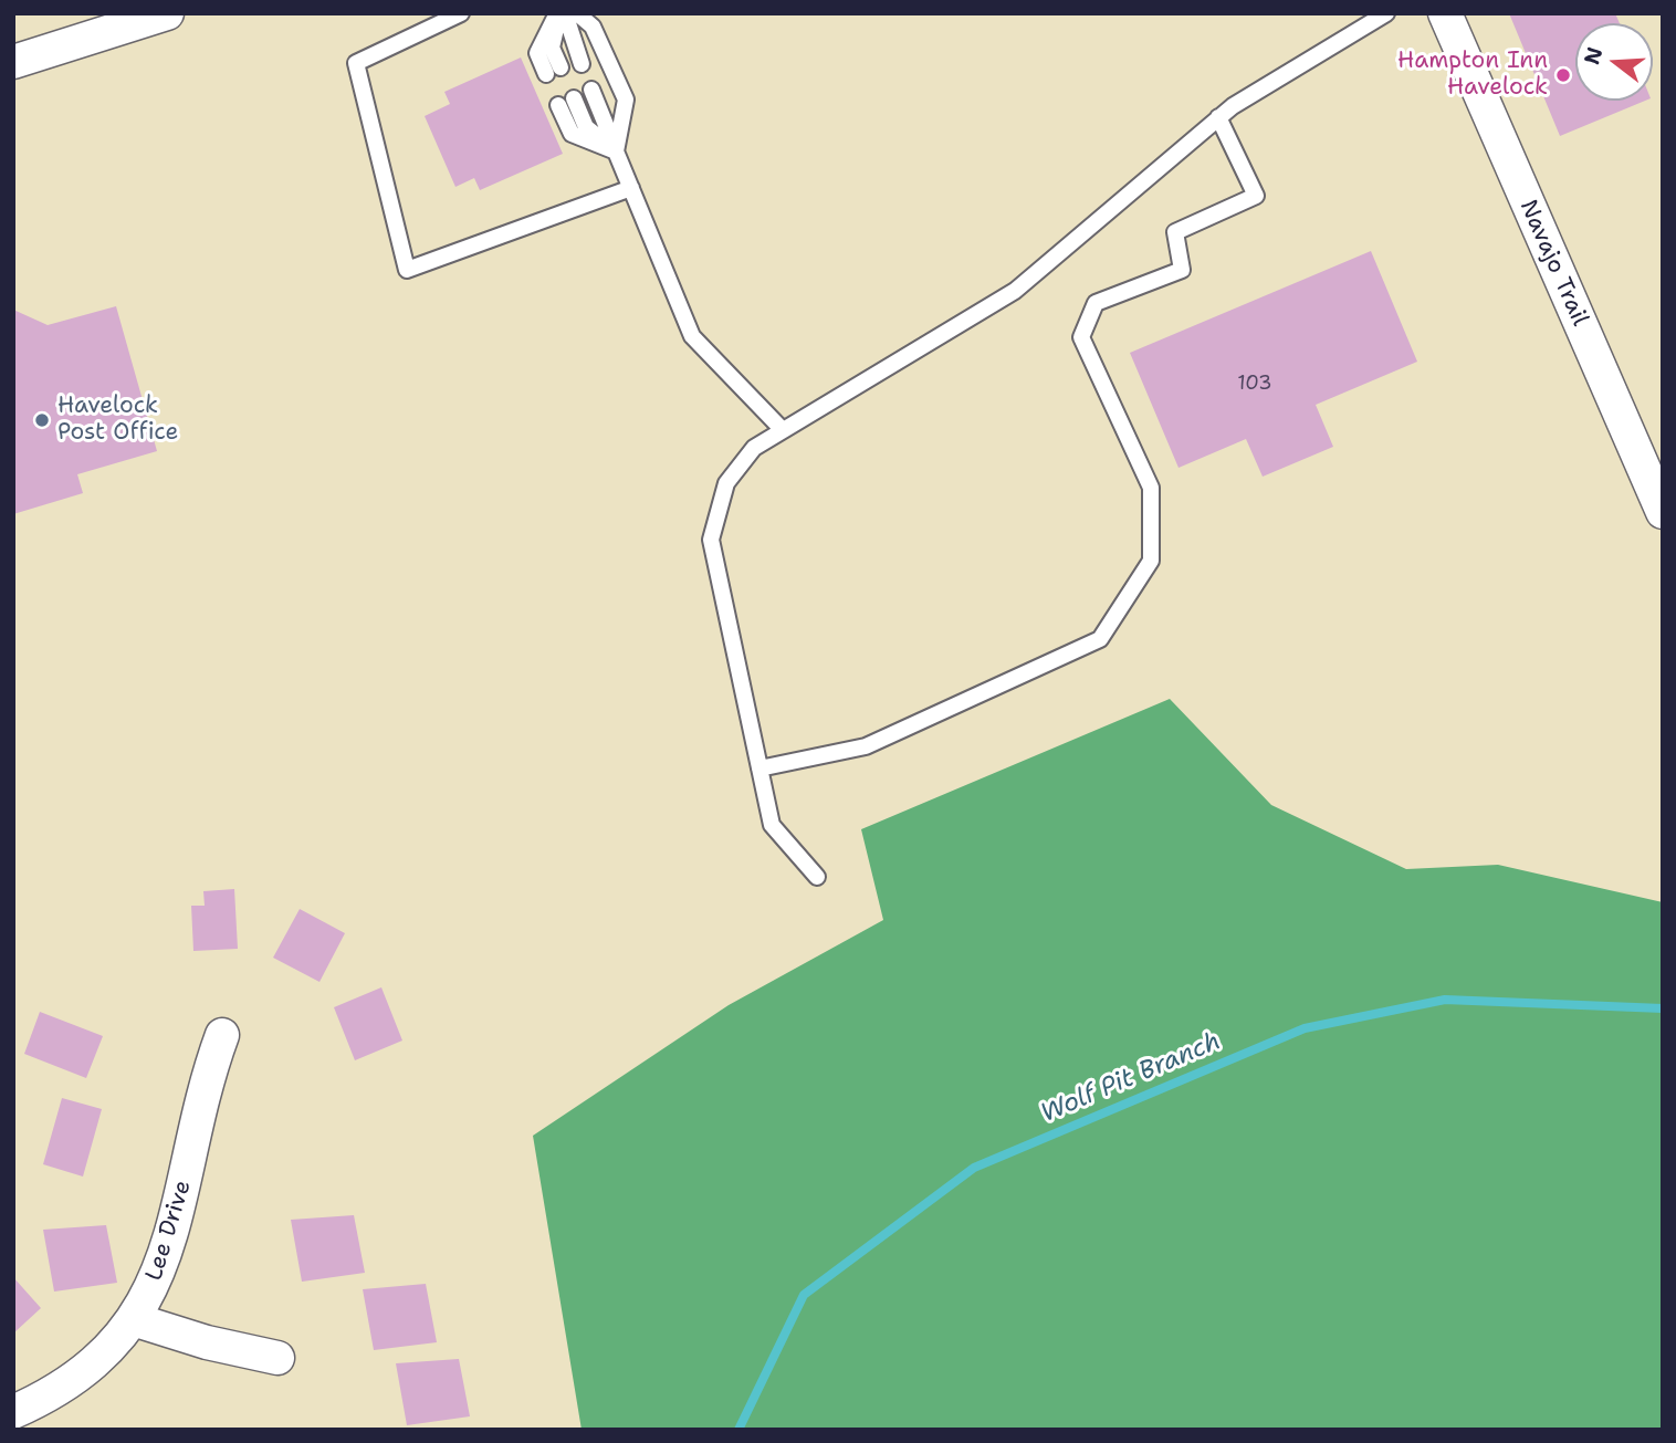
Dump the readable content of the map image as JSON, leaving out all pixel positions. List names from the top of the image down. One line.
{"streets":{"street":["Navajo Trail","Lee Drive"]},"water":["Wolf Pit Branch"],"places":["Hampton Inn Havelock","Havelock Post Office"],"house_numbers":["103"],"north":"left"}
